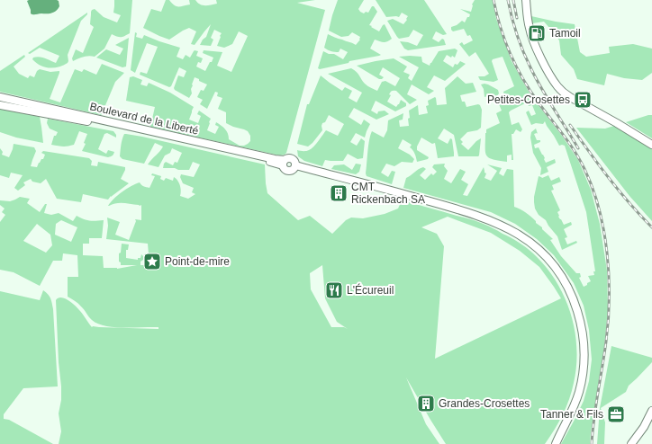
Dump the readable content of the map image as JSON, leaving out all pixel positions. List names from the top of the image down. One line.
{"streets":{"main road":["Boulevard de la Liberté"]},"places":{"fuel station":["Tamoil"],"bus stop":["Petites-Crosettes"],"building":["CMT Rickenbach SA","Grandes-Crosettes"],"place":["Point-de-mire"],"restaurant":["L'Écureuil"],"office":["Tanner & Fils"]}}
